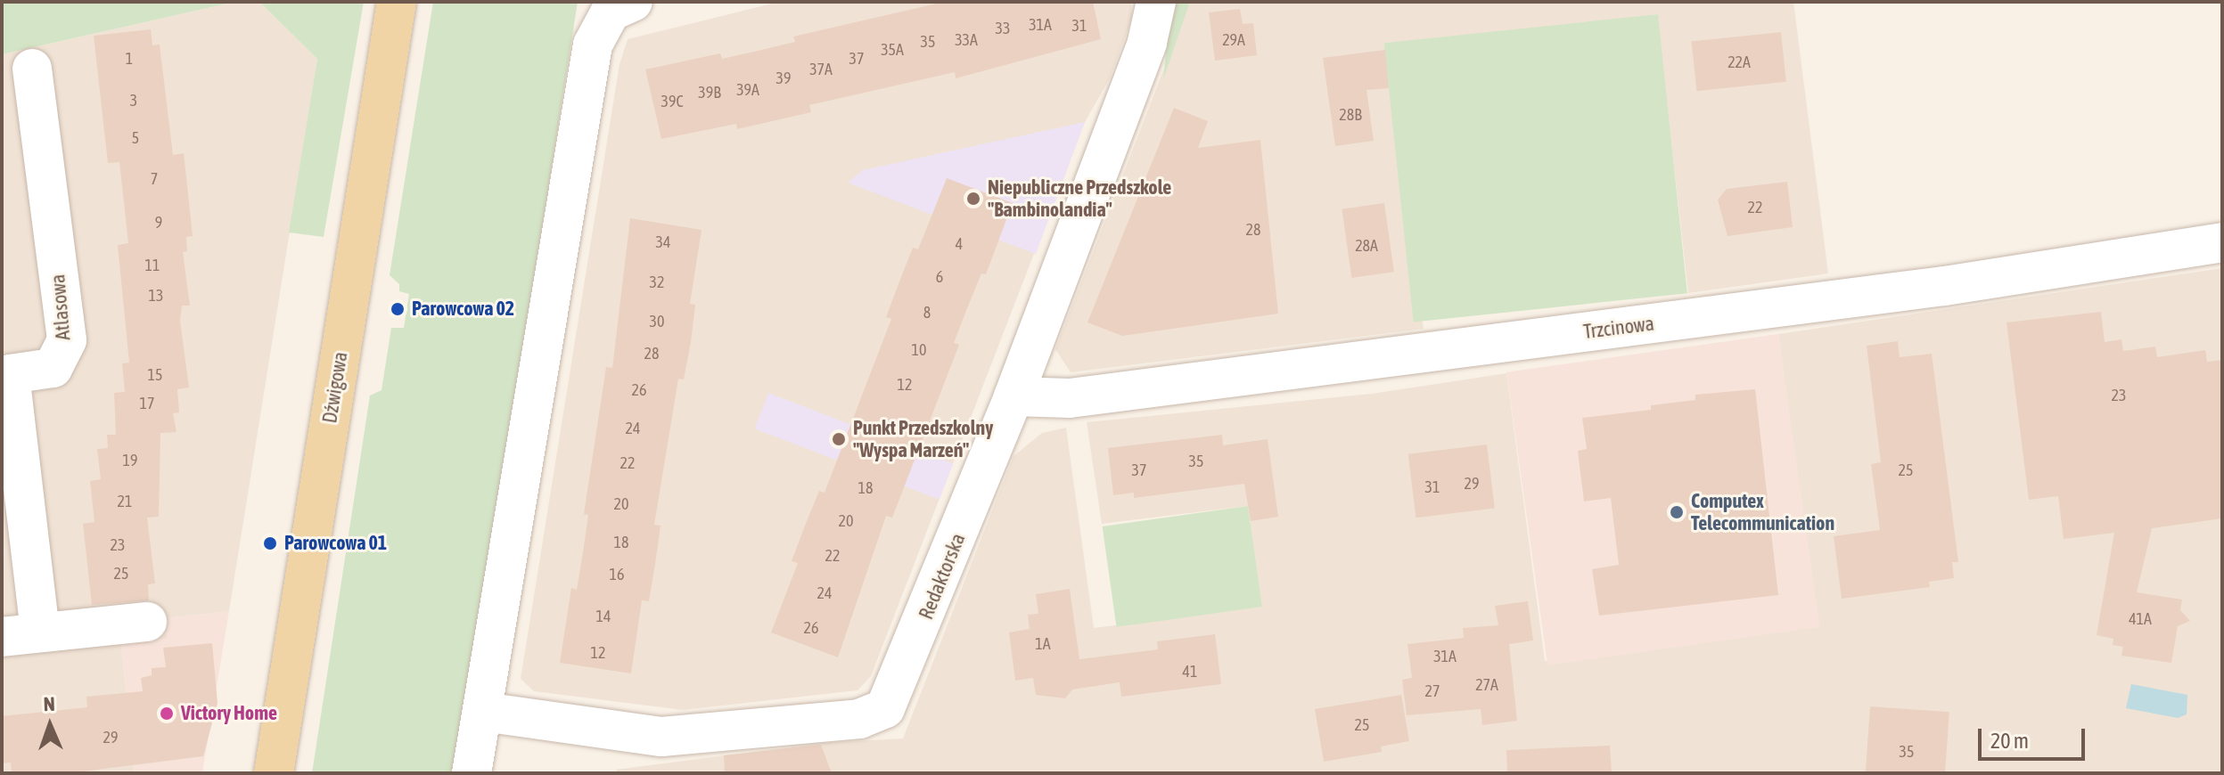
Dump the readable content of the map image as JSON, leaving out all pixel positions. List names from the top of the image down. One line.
{"streets":{"main road":["Dźwigowa"],"street":["Atlasowa","Trzcinowa","Redaktorska"]},"crossings":[["Trzcinowa","Redaktorska"]],"places":["Niepubliczne Przedszkole \"Bambinolandia\"","Parowcowa 02","Punkt Przedszkolny \"Wyspa Marzeń\"","Computex Telecommunication","Parowcowa 01","Victory Home"],"house_numbers":["31A","31","33","33A","29A","35","35A","1","37","22A","37A","39","39A","39B","3","39C","28B","5","7","22","9","28","34","4","28A","11","6","32","13","8","30","10","28","15","12","26","23","17","24","19","35","22","37","25","29","31","18","21","20","20","18","23","22","25","16","24","14","41A","26","1A","12","31A","41","27A","27","25","29","35"],"scale_bar":"20 m","north":"top"}
